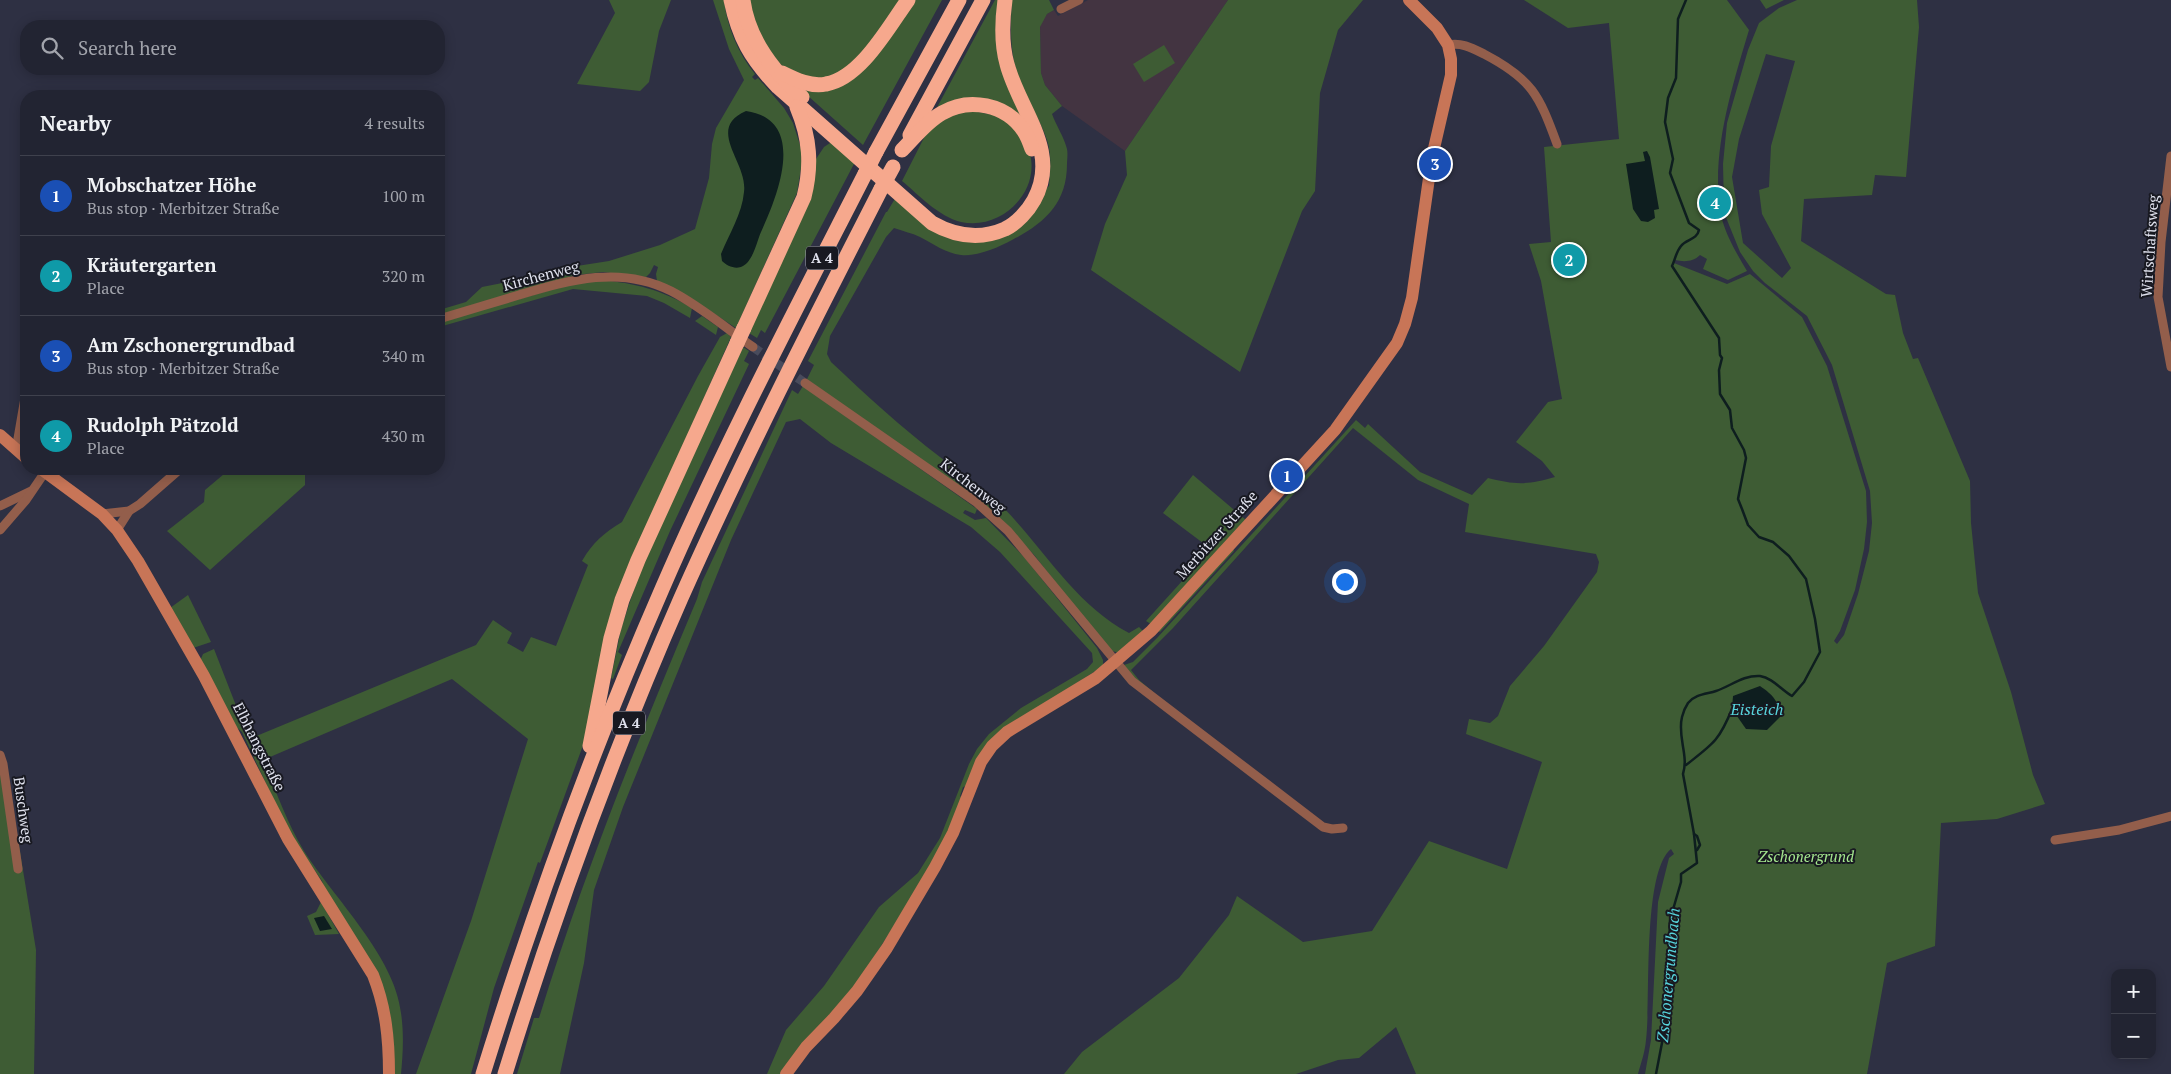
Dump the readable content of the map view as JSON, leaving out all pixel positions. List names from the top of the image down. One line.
{"streets":{"highway":["A 4"],"street":["Wirtschaftsweg","Kirchenweg","Merbitzer Straße","Elbhangstraße","Buschweg"]},"crossings":[["Kirchenweg","Merbitzer Straße"]],"water":["Eisteich","Zschonergrundbach"],"parks":["Zschonergrund"],"page":{"search":"Search here","heading":["Nearby","4 results"],"pins":["3","4","2","1"],"list":[{"mark":"1","name":"Mobschatzer Höhe","note":"Bus stop · Merbitzer Straße","value":"100 m"},{"mark":"2","name":"Kräutergarten","note":"Place","value":"320 m"},{"mark":"3","name":"Am Zschonergrundbad","note":"Bus stop · Merbitzer Straße","value":"340 m"},{"mark":"4","name":"Rudolph Pätzold","note":"Place","value":"430 m"}],"map_buttons":["+","−"]}}
